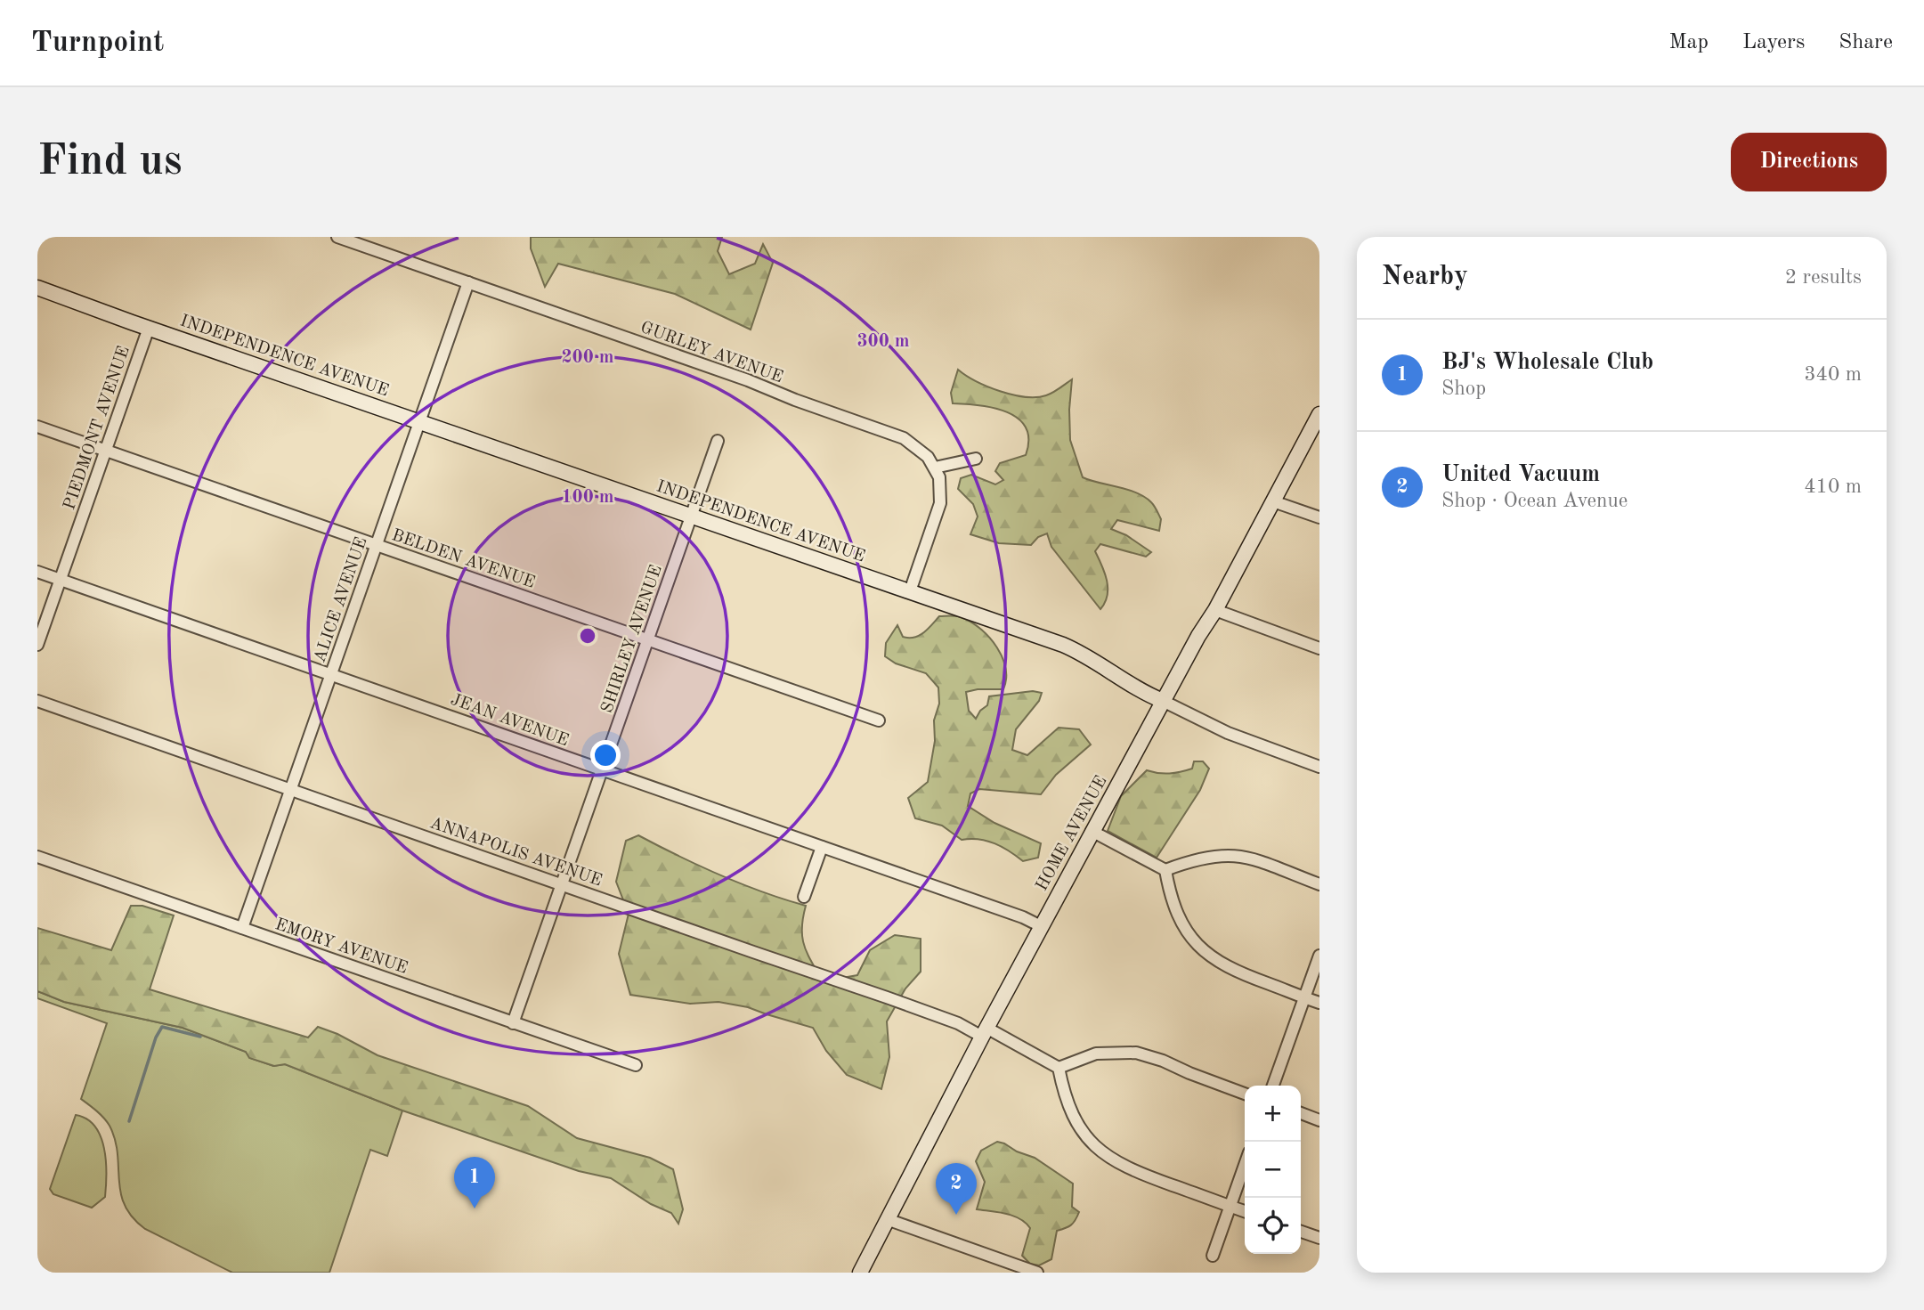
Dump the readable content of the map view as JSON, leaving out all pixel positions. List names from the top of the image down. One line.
{"streets":{"street":["GURLEY AVENUE","INDEPENDENCE AVENUE","PIEDMONT AVENUE","BELDEN AVENUE","ALICE AVENUE","SHIRLEY AVENUE","JEAN AVENUE","HOME AVENUE","ANNAPOLIS AVENUE","EMORY AVENUE"]},"crossings":[["GURLEY AVENUE","ALICE AVENUE"],["INDEPENDENCE AVENUE","PIEDMONT AVENUE"],["INDEPENDENCE AVENUE","ALICE AVENUE"],["INDEPENDENCE AVENUE","SHIRLEY AVENUE"],["INDEPENDENCE AVENUE","HOME AVENUE"],["PIEDMONT AVENUE","BELDEN AVENUE"],["PIEDMONT AVENUE","JEAN AVENUE"],["BELDEN AVENUE","ALICE AVENUE"],["BELDEN AVENUE","SHIRLEY AVENUE"],["ALICE AVENUE","JEAN AVENUE"],["ALICE AVENUE","ANNAPOLIS AVENUE"],["ALICE AVENUE","EMORY AVENUE"],["SHIRLEY AVENUE","JEAN AVENUE"],["SHIRLEY AVENUE","ANNAPOLIS AVENUE"],["SHIRLEY AVENUE","EMORY AVENUE"],["JEAN AVENUE","HOME AVENUE"],["HOME AVENUE","ANNAPOLIS AVENUE"]],"page":{"header":"Turnpoint","nav":["Map","Layers","Share"],"buttons":"Directions","title":"Find us","heading":["Nearby","2 results"],"list":[{"mark":"1","name":"BJ's Wholesale Club","note":"Shop","value":"340 m"},{"mark":"2","name":"United Vacuum","note":"Shop · Ocean Avenue","value":"410 m"}],"map_buttons":["+","−"],"pins":["1","2"]},"rings":["300 m","200 m","100 m"]}
